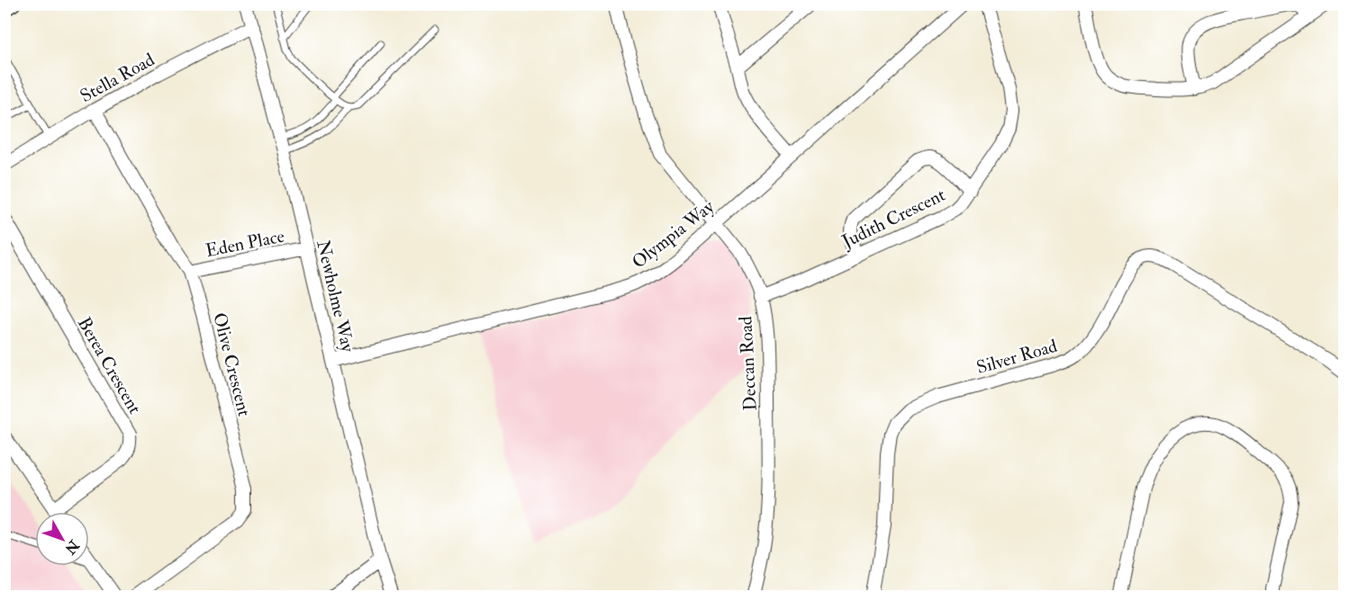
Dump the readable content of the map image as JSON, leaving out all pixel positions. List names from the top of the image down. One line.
{"streets":{"street":["Stella Road","Judith Crescent","Olympia Way","Eden Place","Newholme Way","Silver Road","Deccan Road","Olive Crescent","Berea Crescent"]},"crossings":[["Stella Road","Newholme Way"],["Stella Road","Olive Crescent"],["Judith Crescent","Deccan Road"],["Olympia Way","Newholme Way"],["Olympia Way","Deccan Road"],["Eden Place","Newholme Way"],["Eden Place","Olive Crescent"]],"north":"bottom right"}
